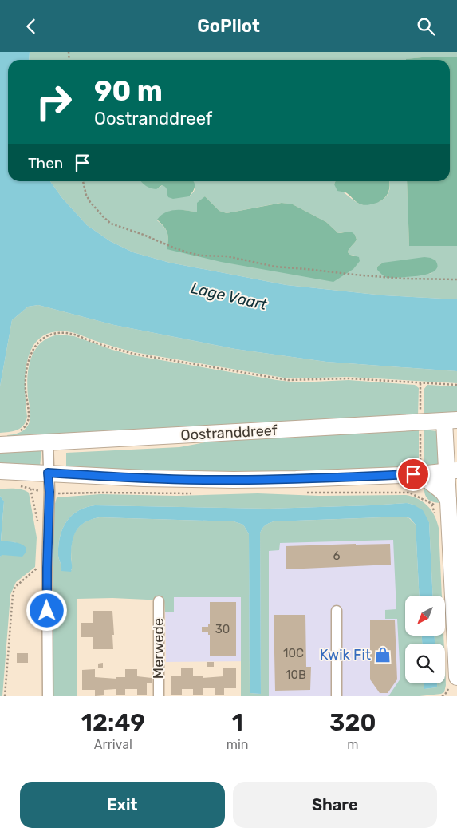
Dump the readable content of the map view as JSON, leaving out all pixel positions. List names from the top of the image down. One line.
{"streets":{"main road":["Oostranddreef"],"street":["Merwede"]},"water":["Lage Vaart"],"places":{"shop":["Kwik Fit"]},"house_numbers":["6","30","10C","10B"],"north":"bottom left","page":{"header":"GoPilot","turn":["90 m","Oostranddreef"],"then":"Then","eta":["12:49","Arrival","1","min","320","m"],"buttons":["Exit","Share"]}}
